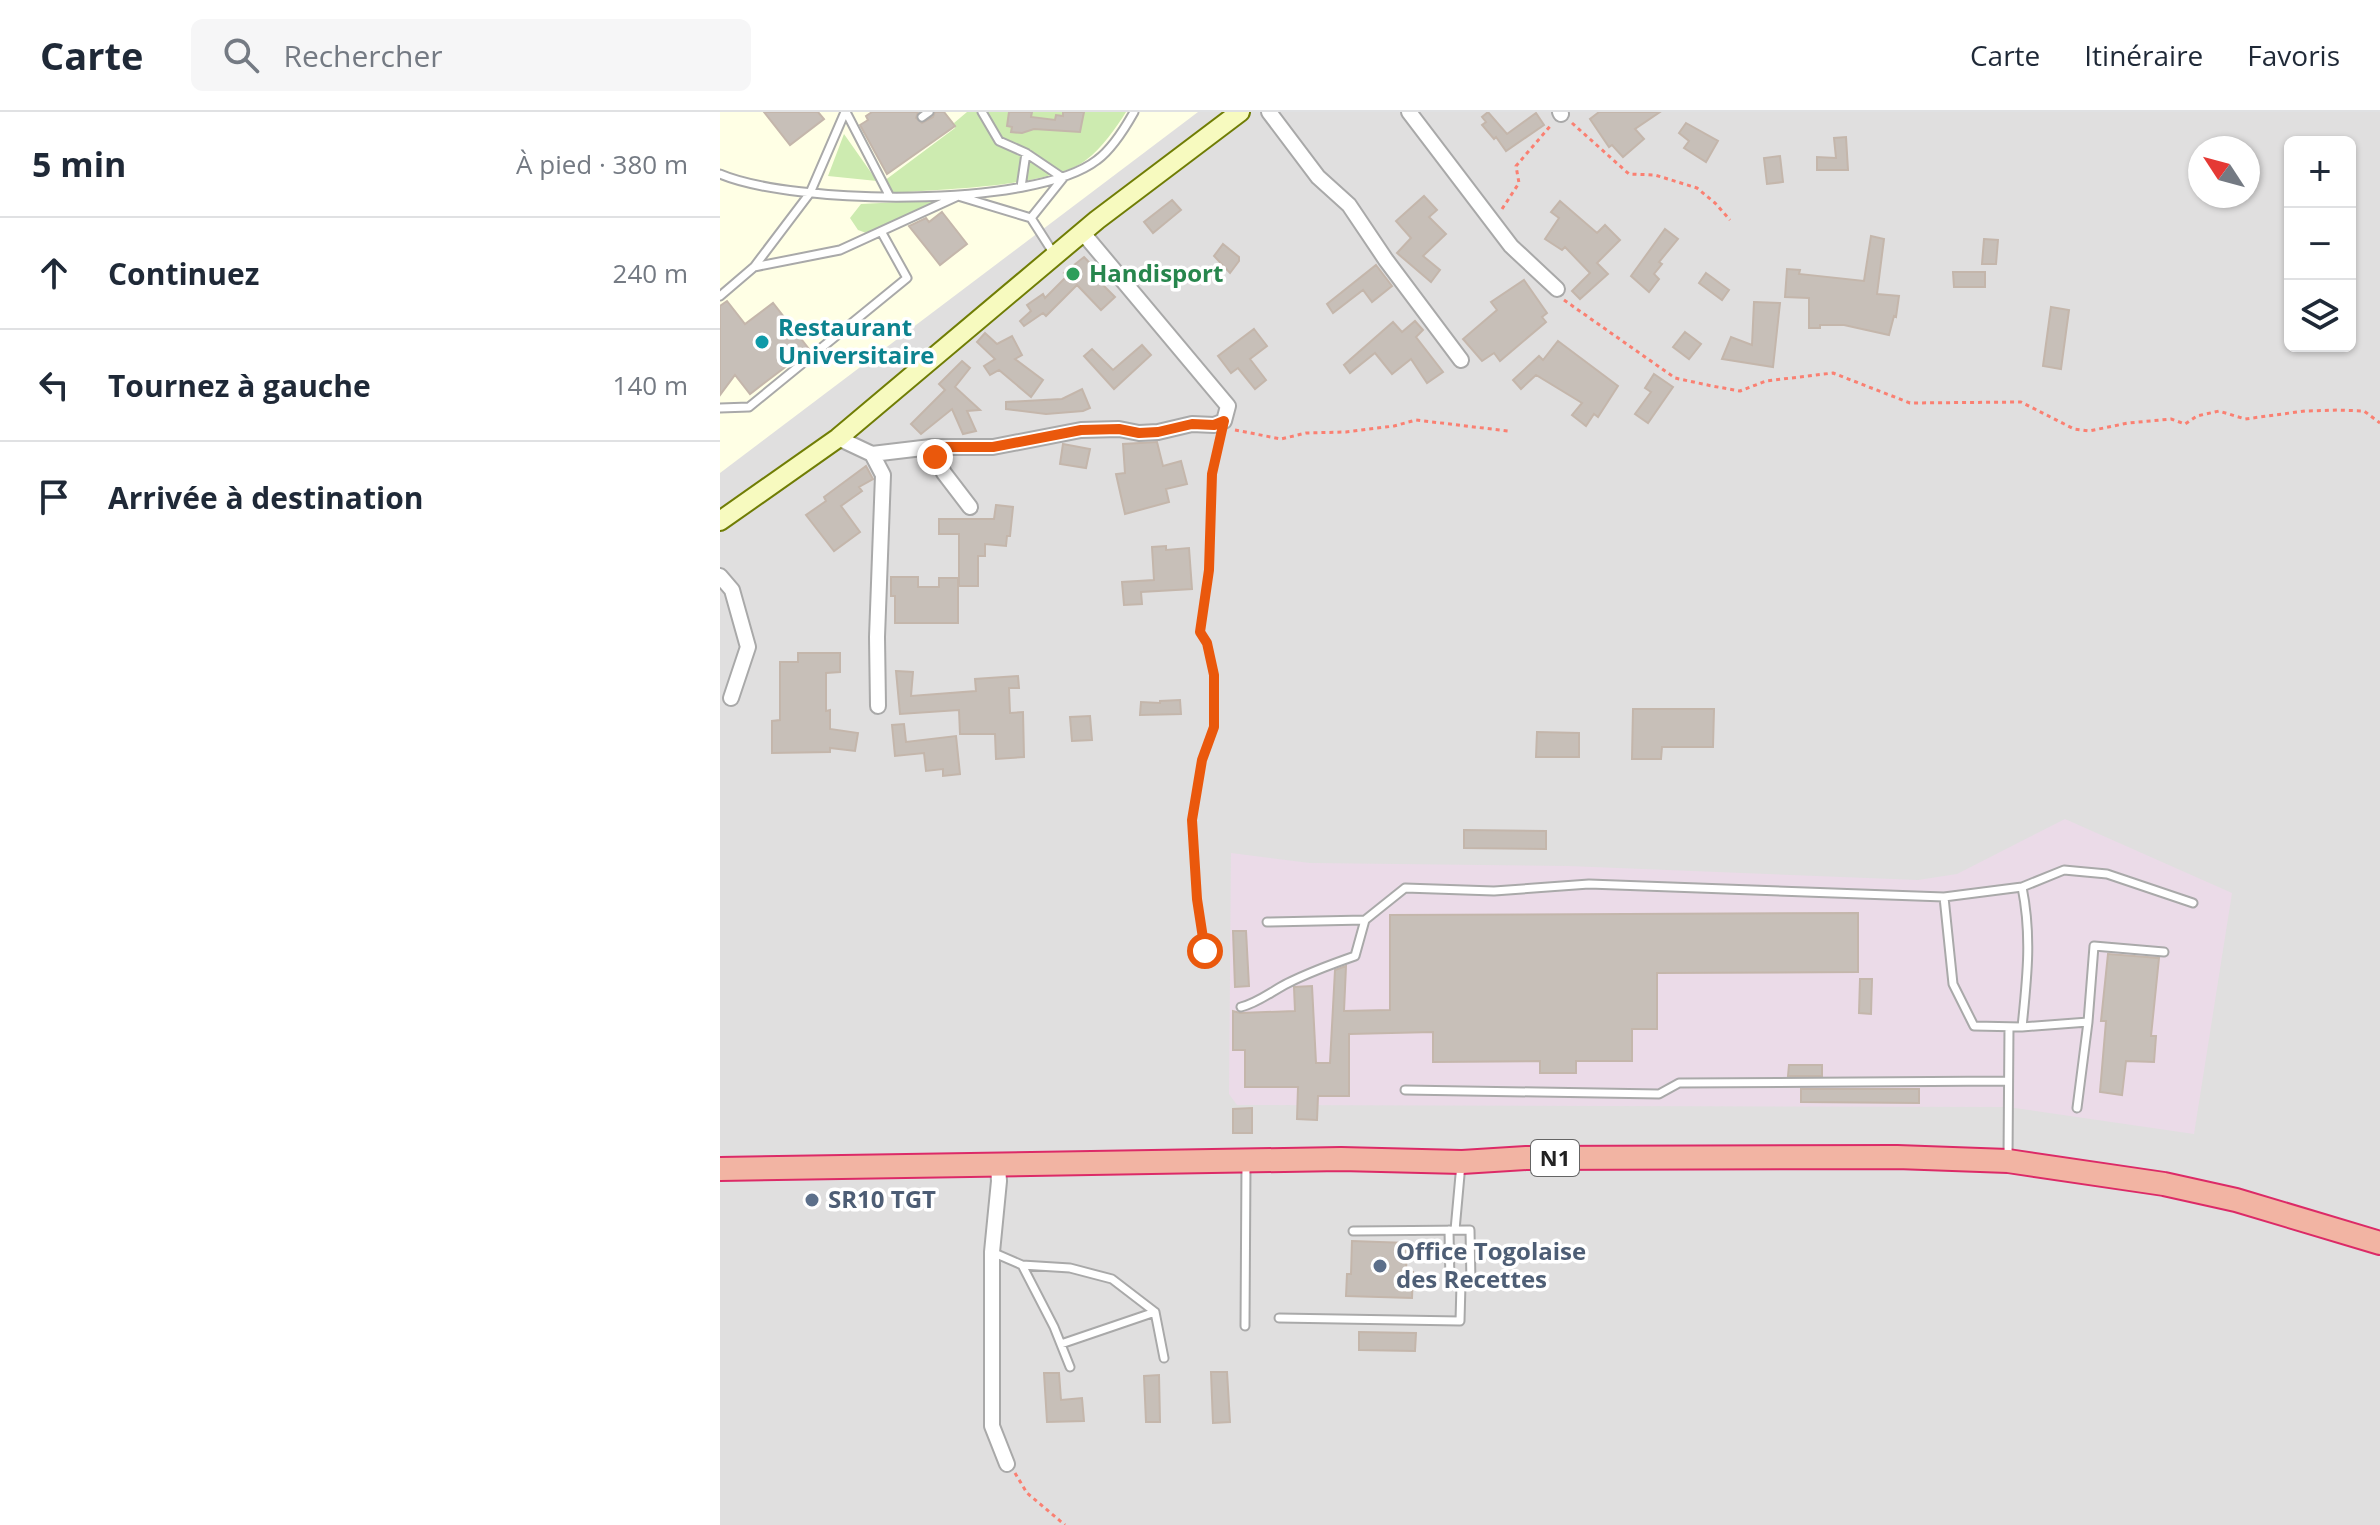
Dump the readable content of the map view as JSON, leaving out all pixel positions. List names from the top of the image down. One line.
{"streets":{"highway":["N1"]},"places":["Handisport","Restaurant Universitaire","SR10 TGT","Office Togolaise des Recettes"],"north":"top left","page":{"header":"Carte","search":"Rechercher","nav":["Carte","Itinéraire","Favoris"],"heading":["5 min","À pied · 380 m"],"map_buttons":["+","−"],"list":[["Continuez","240 m"],["Tournez à gauche","140 m"],"Arrivée à destination"]}}
